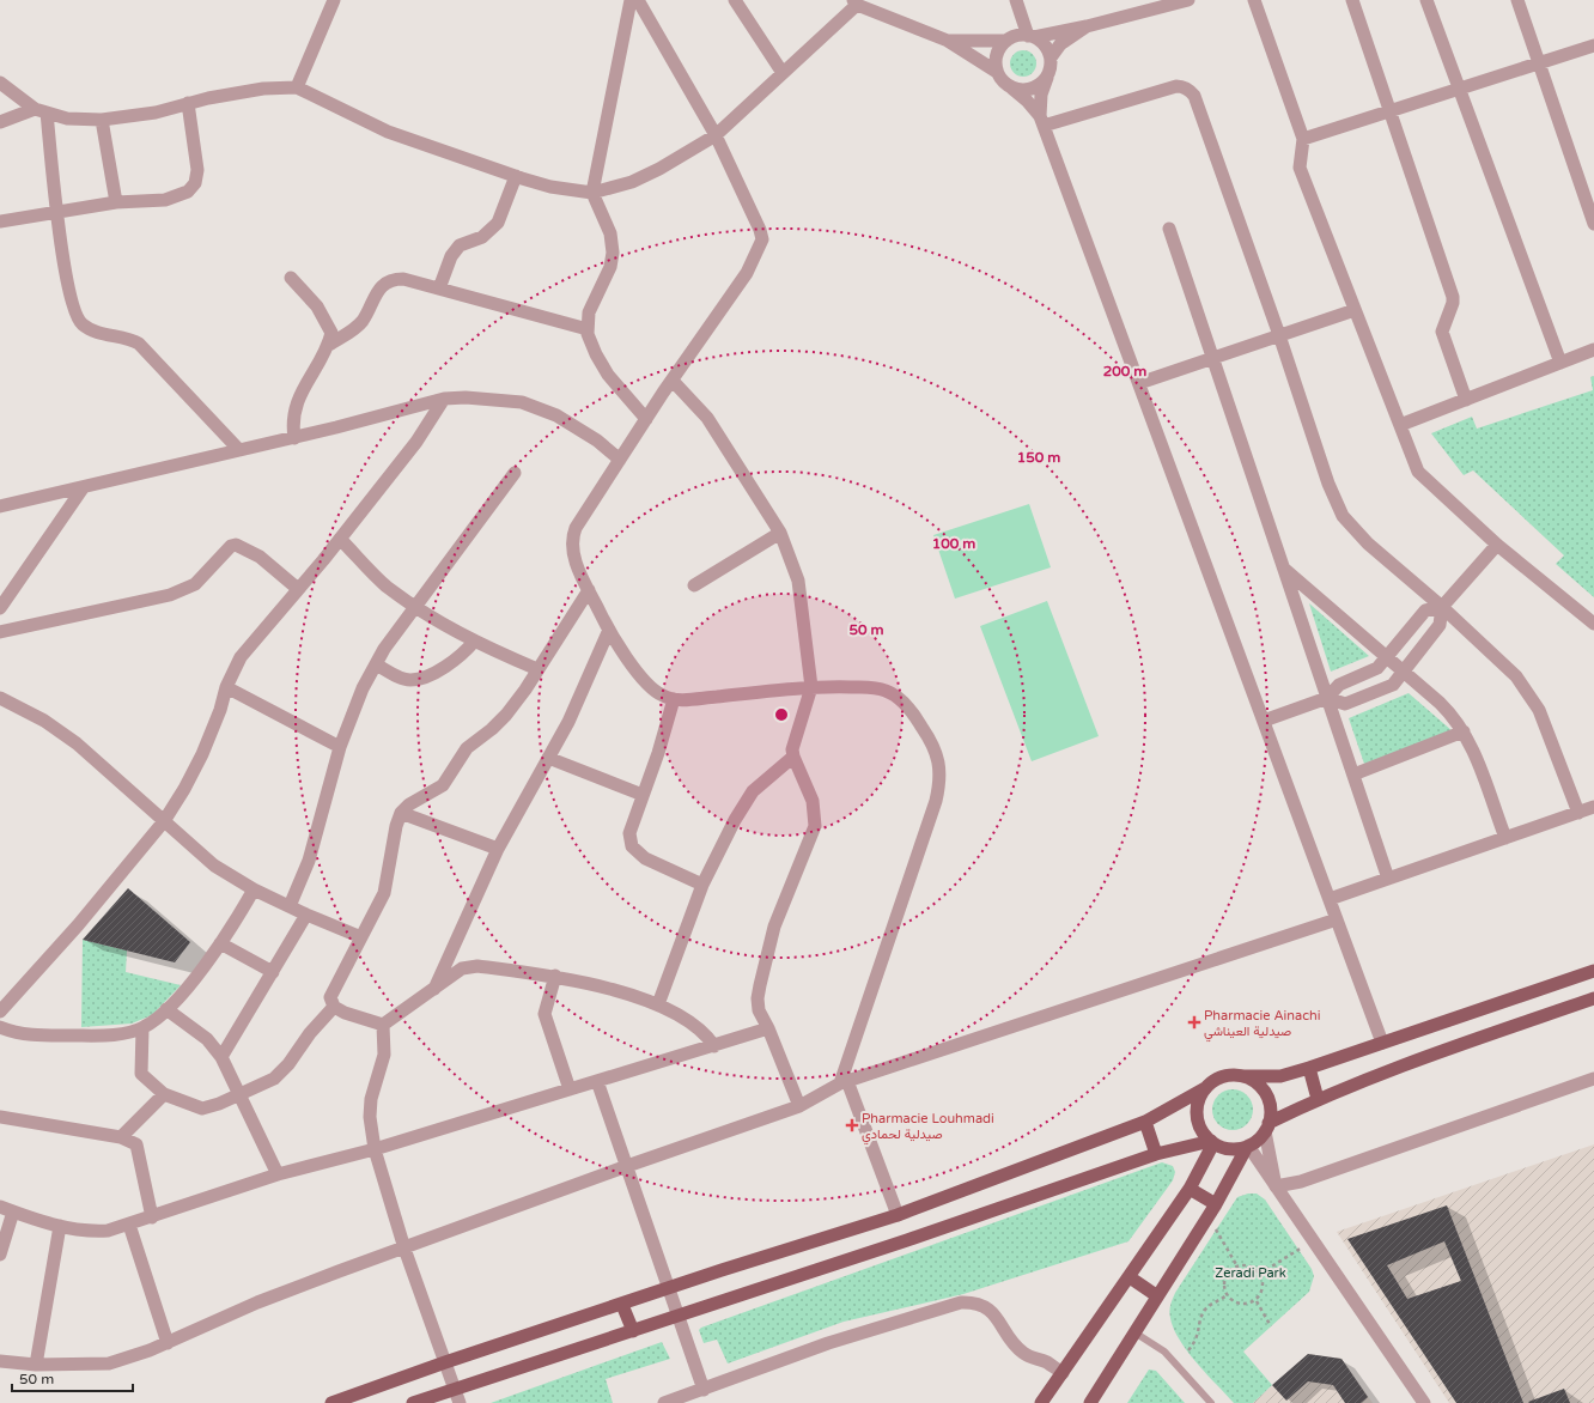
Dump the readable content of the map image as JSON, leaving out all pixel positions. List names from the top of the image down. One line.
{"parks":["Zeradi Park"],"places":{"health":["Pharmacie Ainachi صيدلية العيناشي","Pharmacie Louhmadi صيدلية لحمادي"]},"scale_bar":"50 m","rings":["200 m","150 m","100 m","50 m"]}
